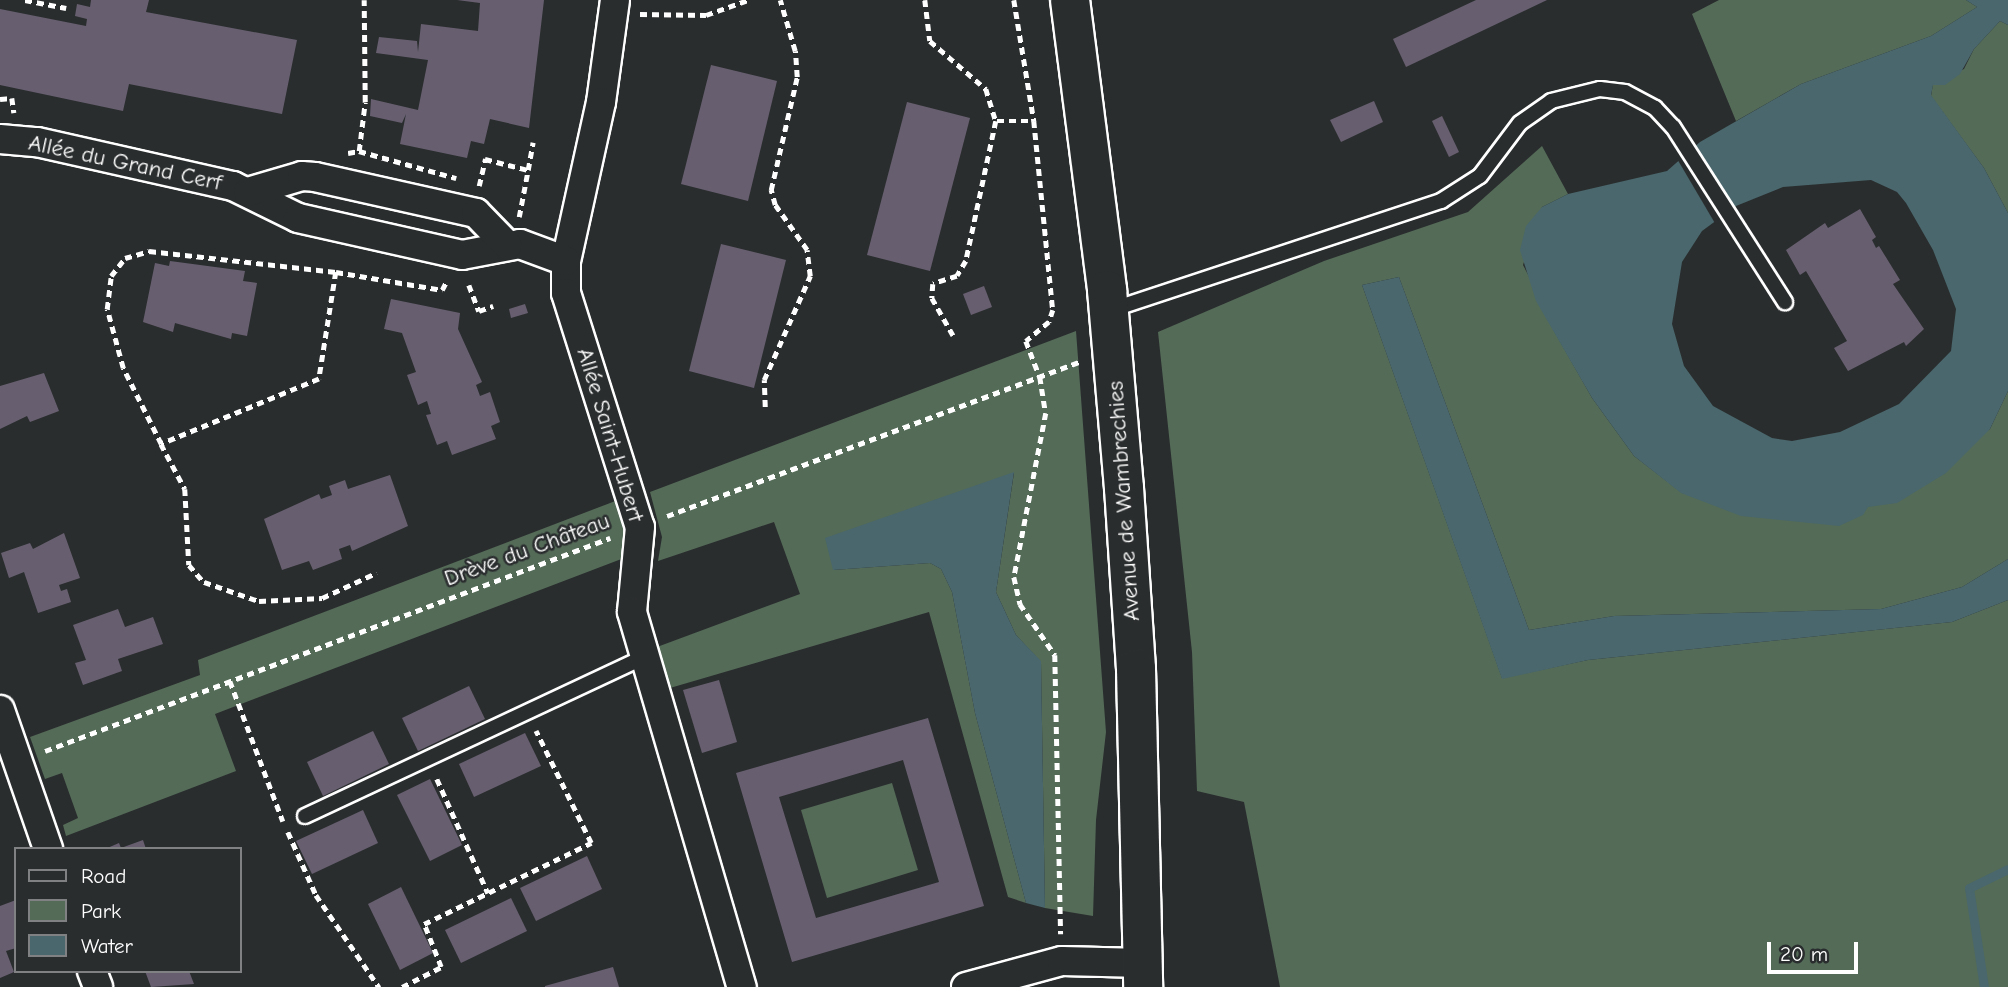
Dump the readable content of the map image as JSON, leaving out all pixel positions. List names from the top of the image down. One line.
{"streets":{"main road":["Avenue de Wambrechies"],"street":["Allée du Grand Cerf","Allée Saint-Hubert"],"path":["Drève du Château"]},"crossings":[["Allée Saint-Hubert","Drève du Château"]],"legend":["Road","Park","Water"],"scale_bar":"20 m"}
